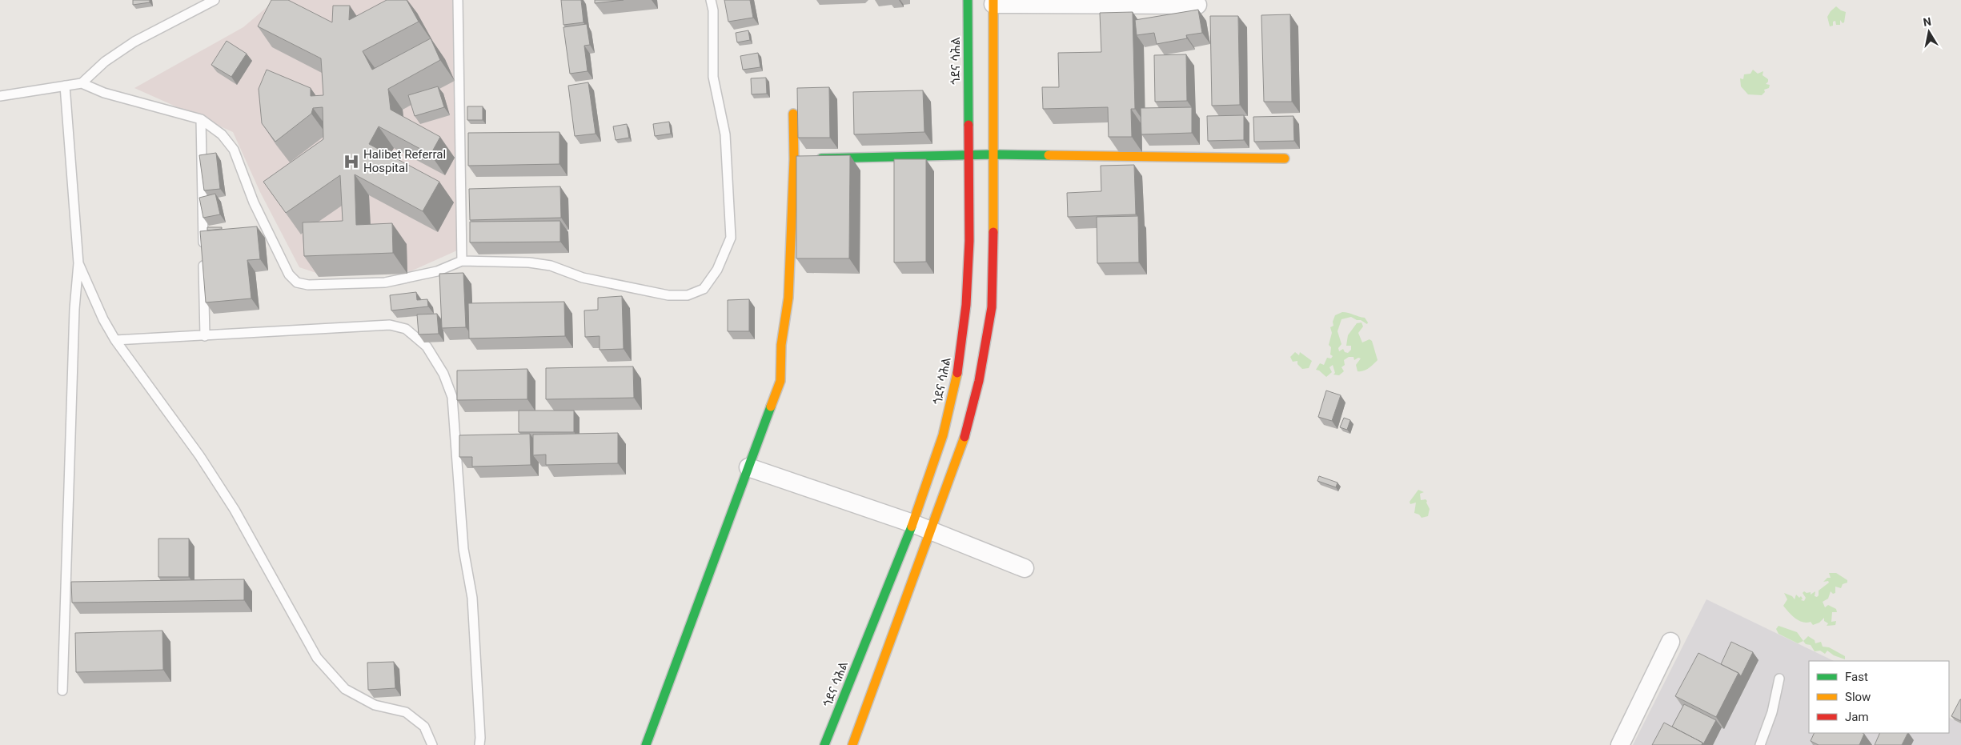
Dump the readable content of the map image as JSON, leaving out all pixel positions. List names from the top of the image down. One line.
{"streets":{"main road":["ጎደና ሳሕል"]},"places":{"hospital":["Halibet Referral Hospital"]},"legend":["Fast","Slow","Jam"],"north":"top"}
